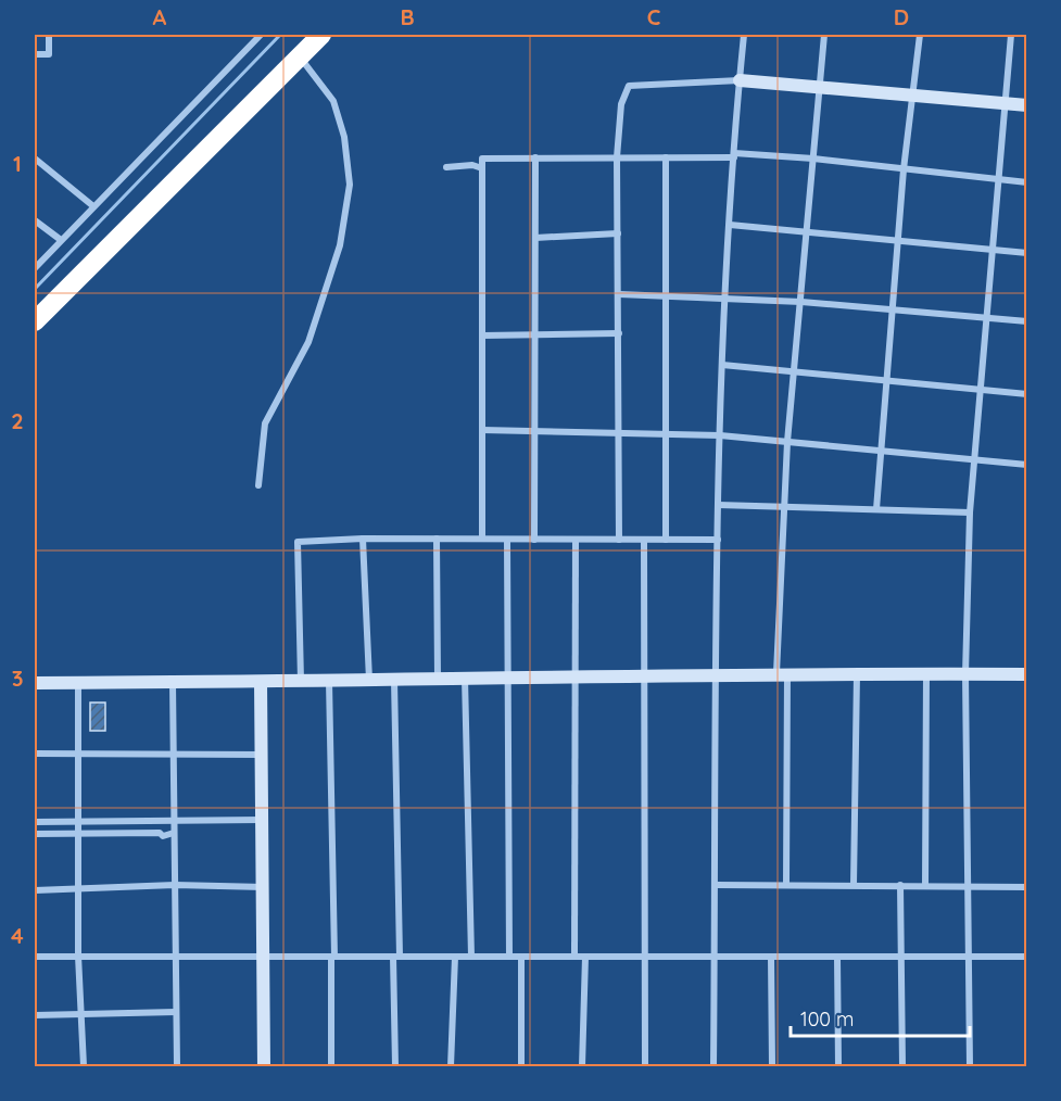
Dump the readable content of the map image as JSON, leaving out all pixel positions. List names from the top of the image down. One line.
{"scale_bar":"100 m","grid":{"columns":["A","B","C","D"],"rows":["1","2","3","4"]}}
